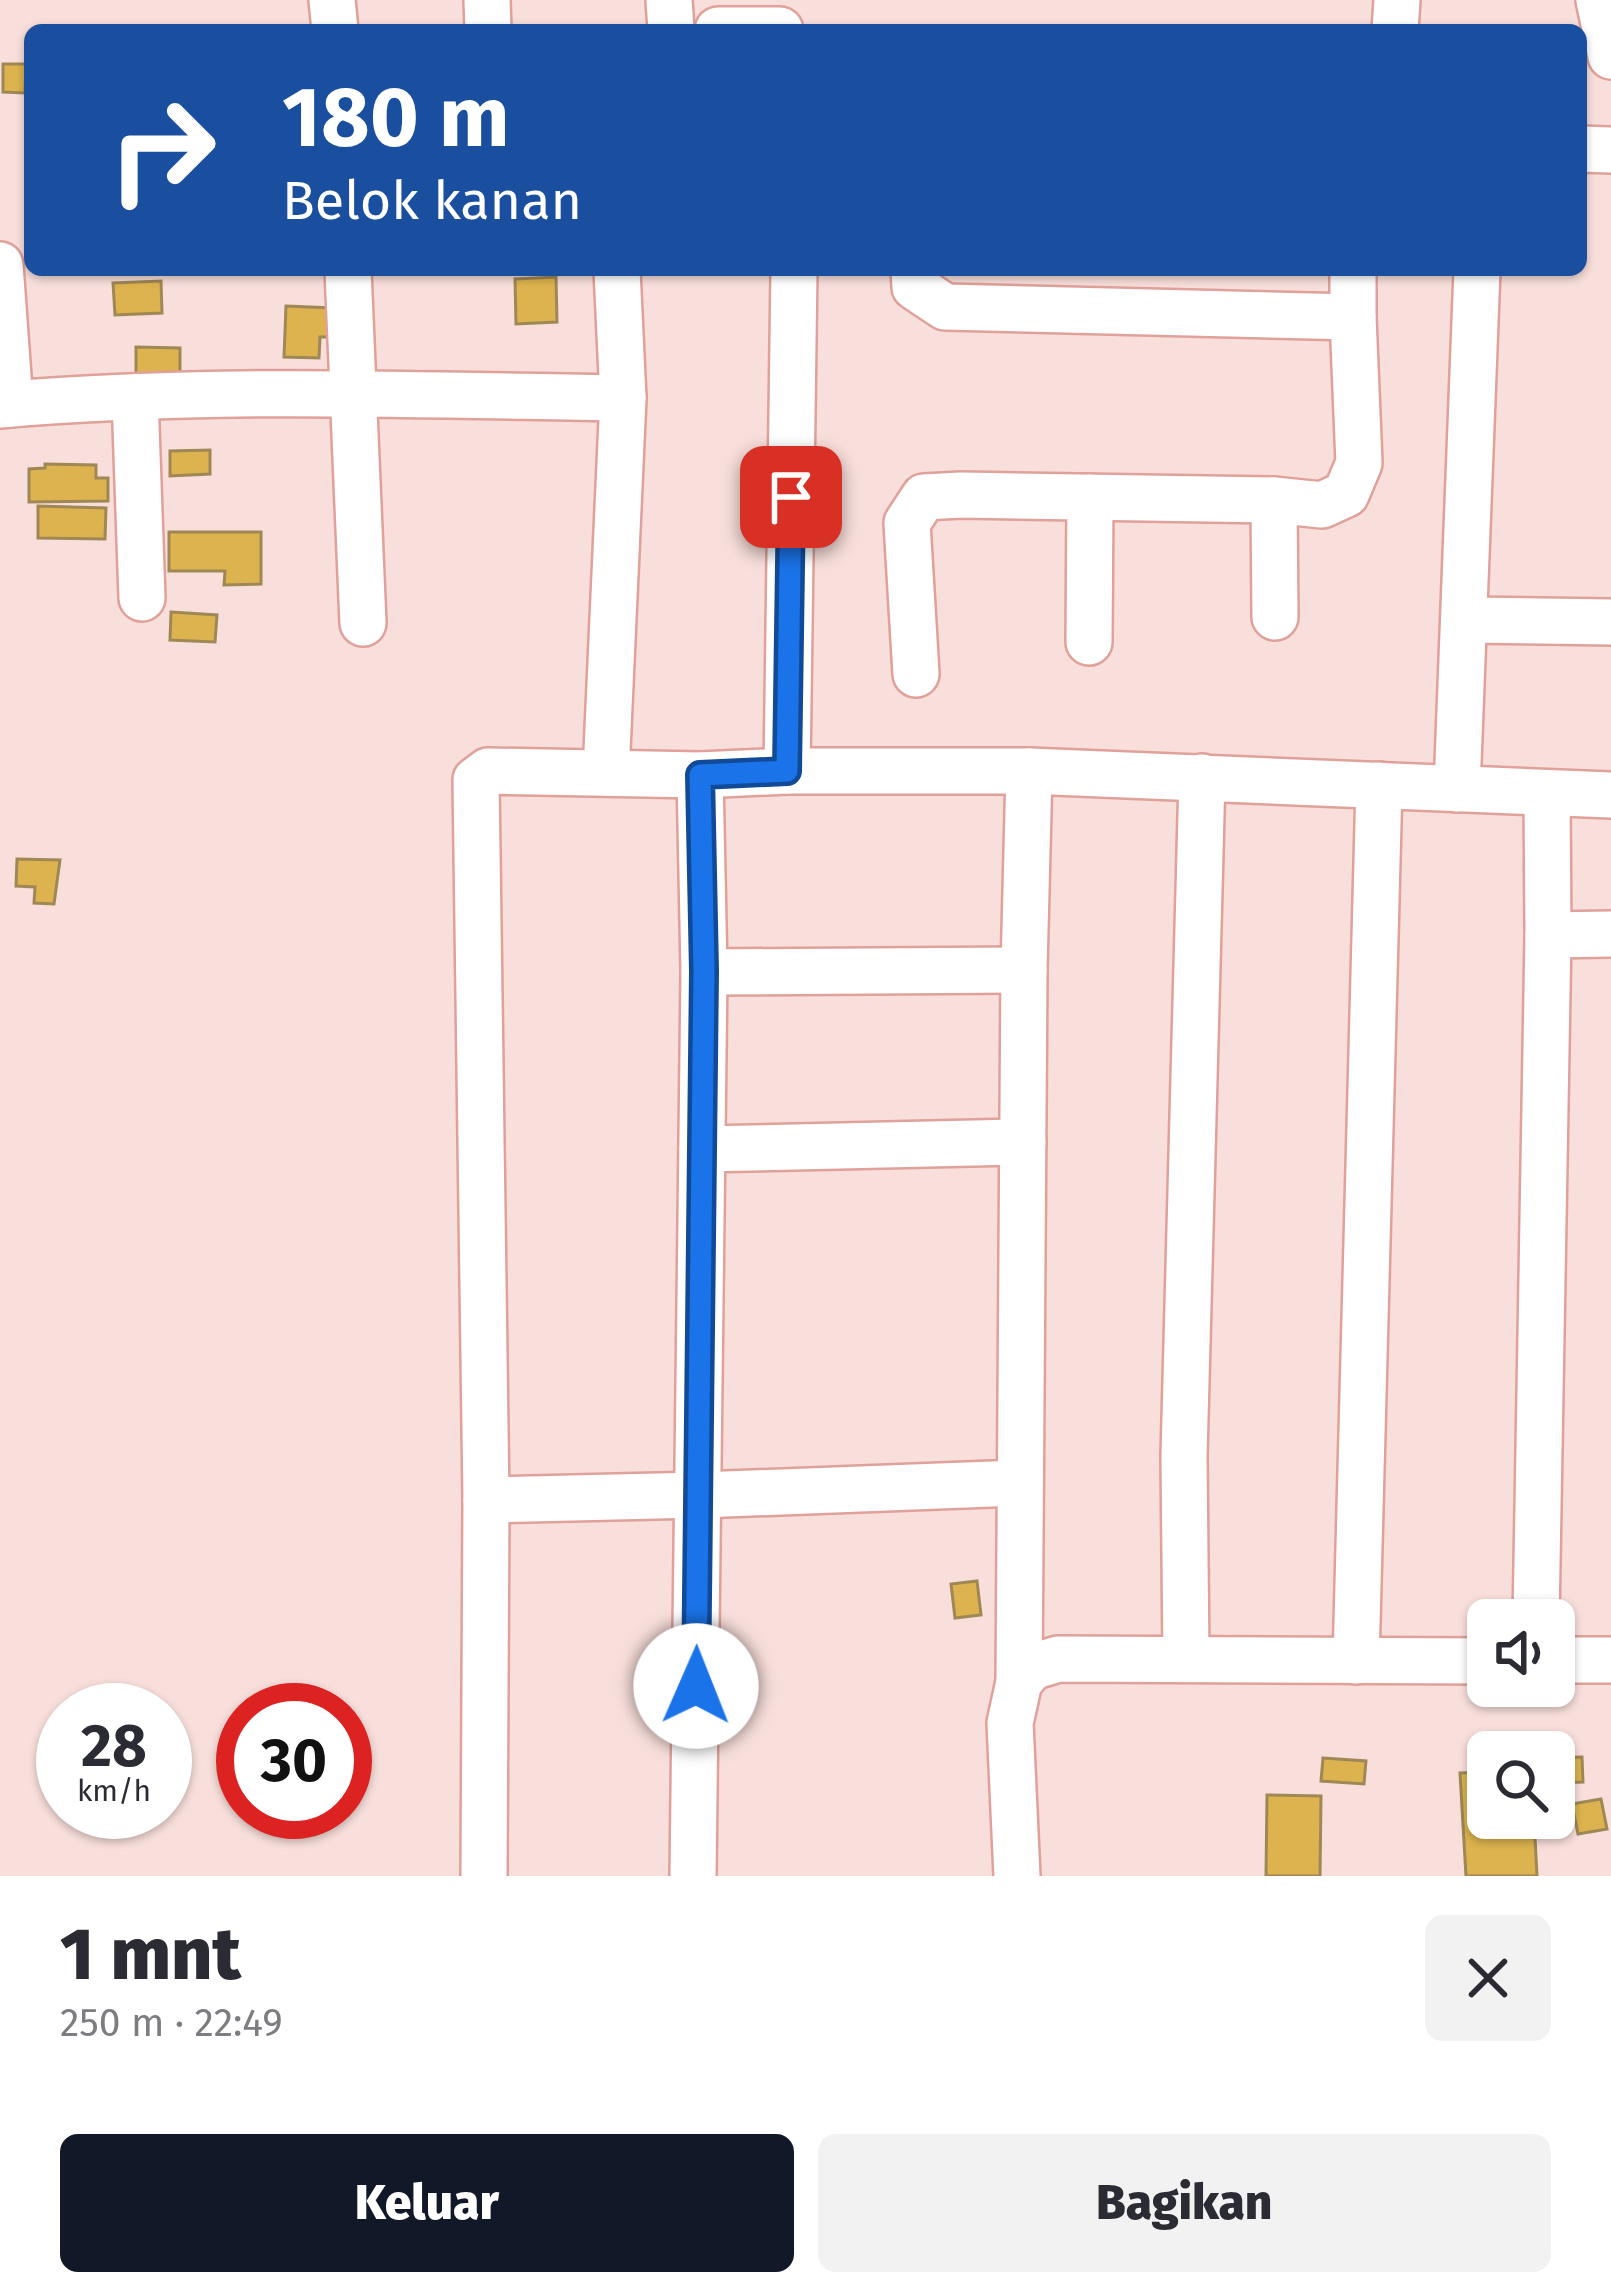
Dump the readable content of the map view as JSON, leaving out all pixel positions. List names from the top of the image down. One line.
{"page":{"turn":["180 m","Belok kanan"],"speed":"28 km/h","limit":"30","heading":["1 mnt","250 m · 22:49"],"buttons":["Keluar","Bagikan"]}}
